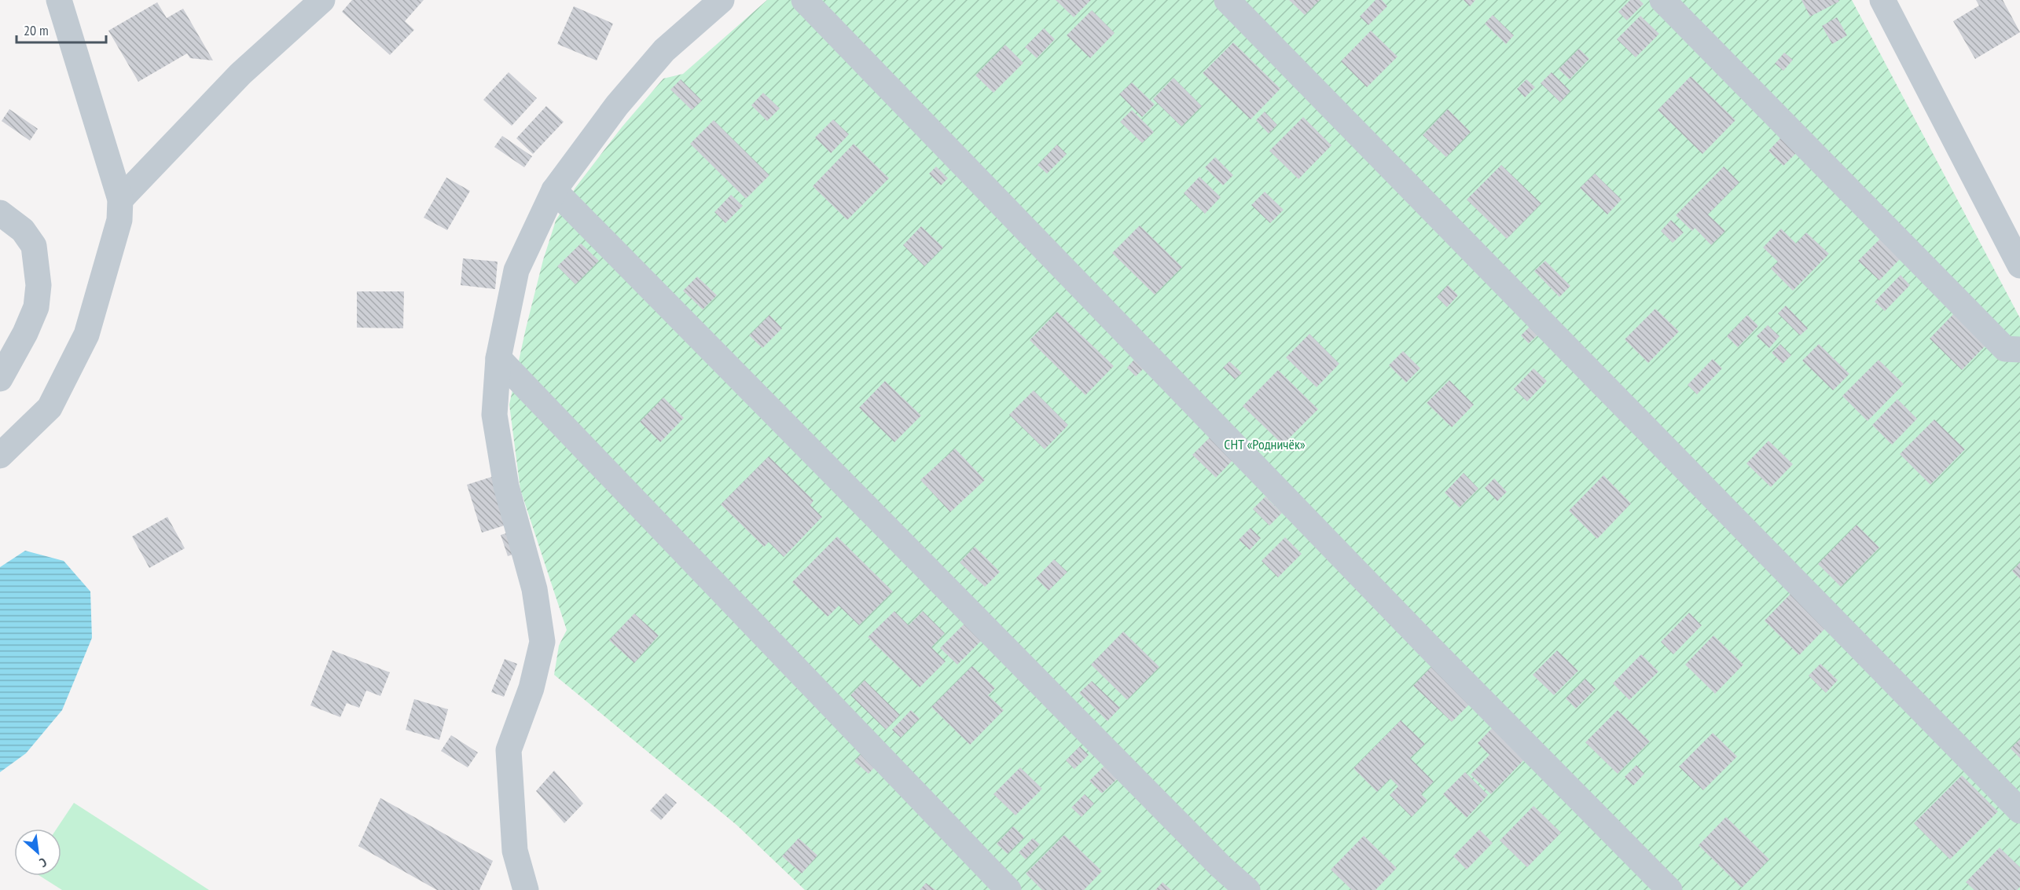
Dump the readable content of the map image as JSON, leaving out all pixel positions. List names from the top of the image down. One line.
{"parks":["СНТ «Родничёк»"],"scale_bar":"20 m","north":"bottom right"}
